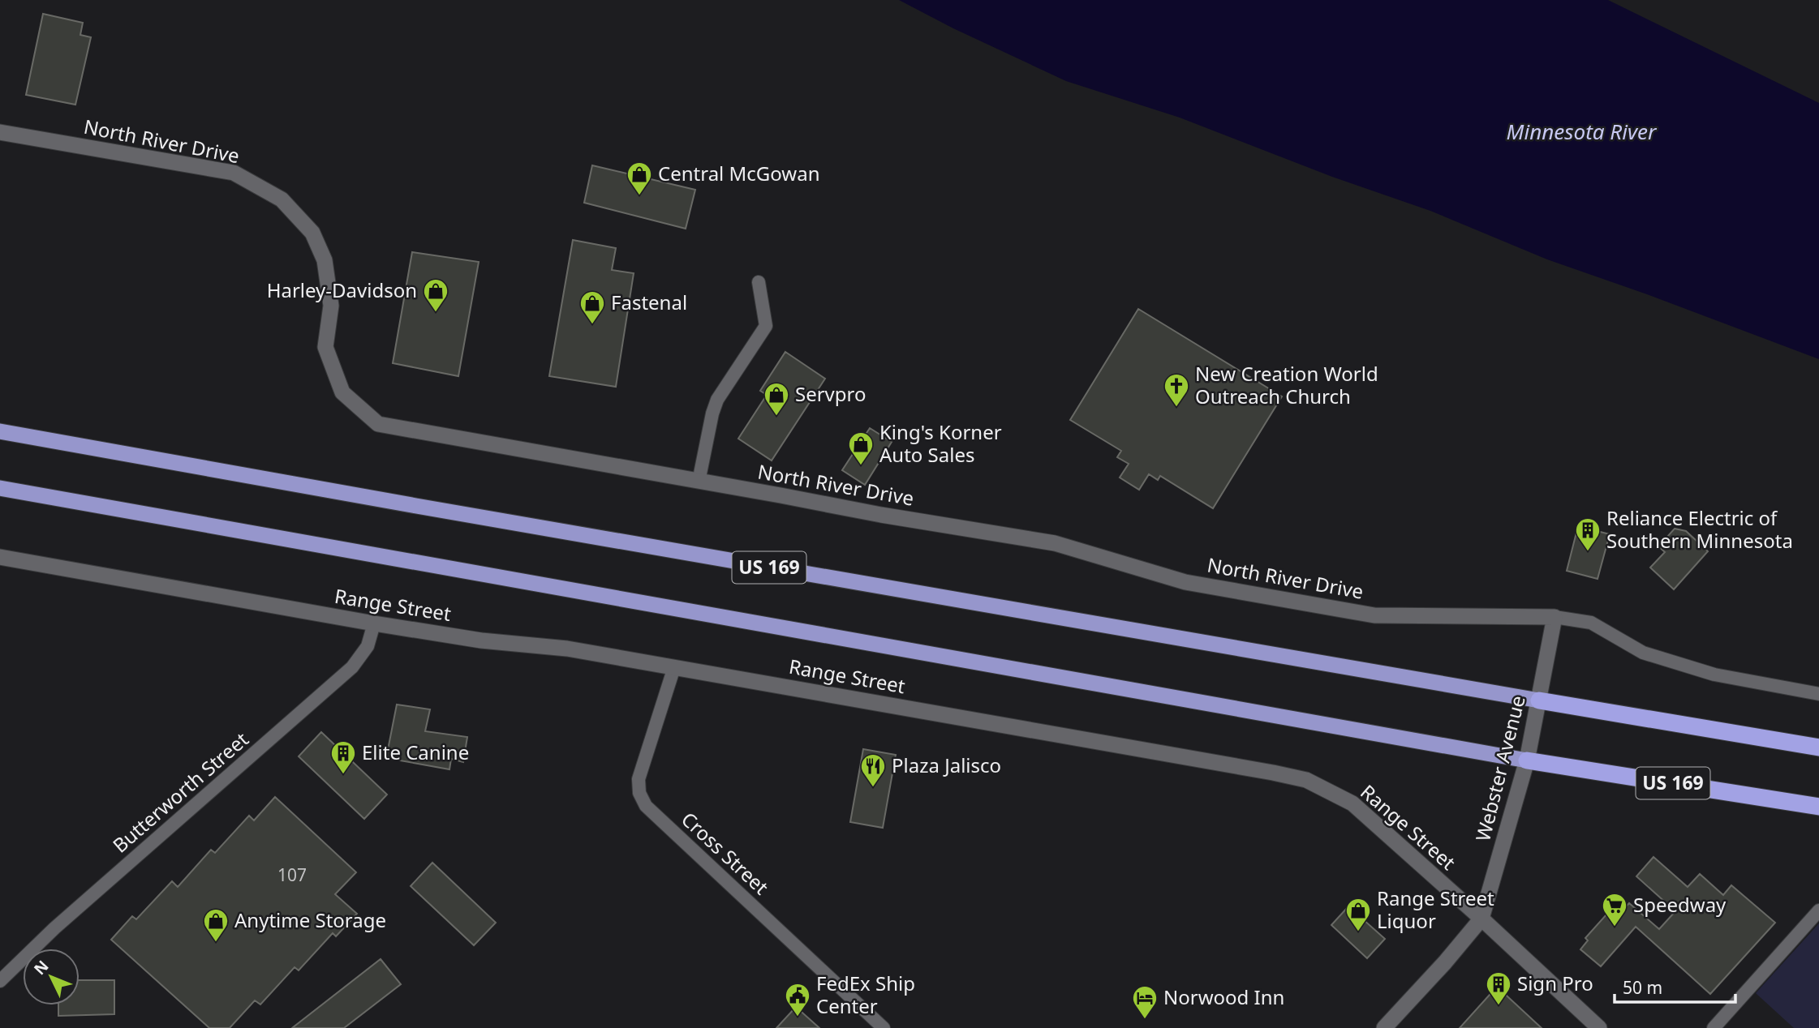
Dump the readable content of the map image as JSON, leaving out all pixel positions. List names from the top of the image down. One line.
{"streets":{"highway":["US 169"],"street":["North River Drive","Range Street","Webster Avenue","Butterworth Street","Cross Street"]},"crossings":[["North River Drive","Webster Avenue"],["US 169","Webster Avenue"],["Range Street","Webster Avenue"],["Range Street","Butterworth Street"],["Range Street","Cross Street"]],"water":["Minnesota River"],"places":{"shop":["Central McGowan","Harley-Davidson","Fastenal","Servpro","King's Korner Auto Sales","Range Street Liquor","Anytime Storage"],"church":["New Creation World Outreach Church"],"building":["Reliance Electric of Southern Minnesota","Elite Canine","Sign Pro"],"restaurant":["Plaza Jalisco"],"supermarket":["Speedway"],"public building":["FedEx Ship Center"],"hotel":["Norwood Inn"]},"house_numbers":["107"],"scale_bar":"50 m","north":"top left"}
